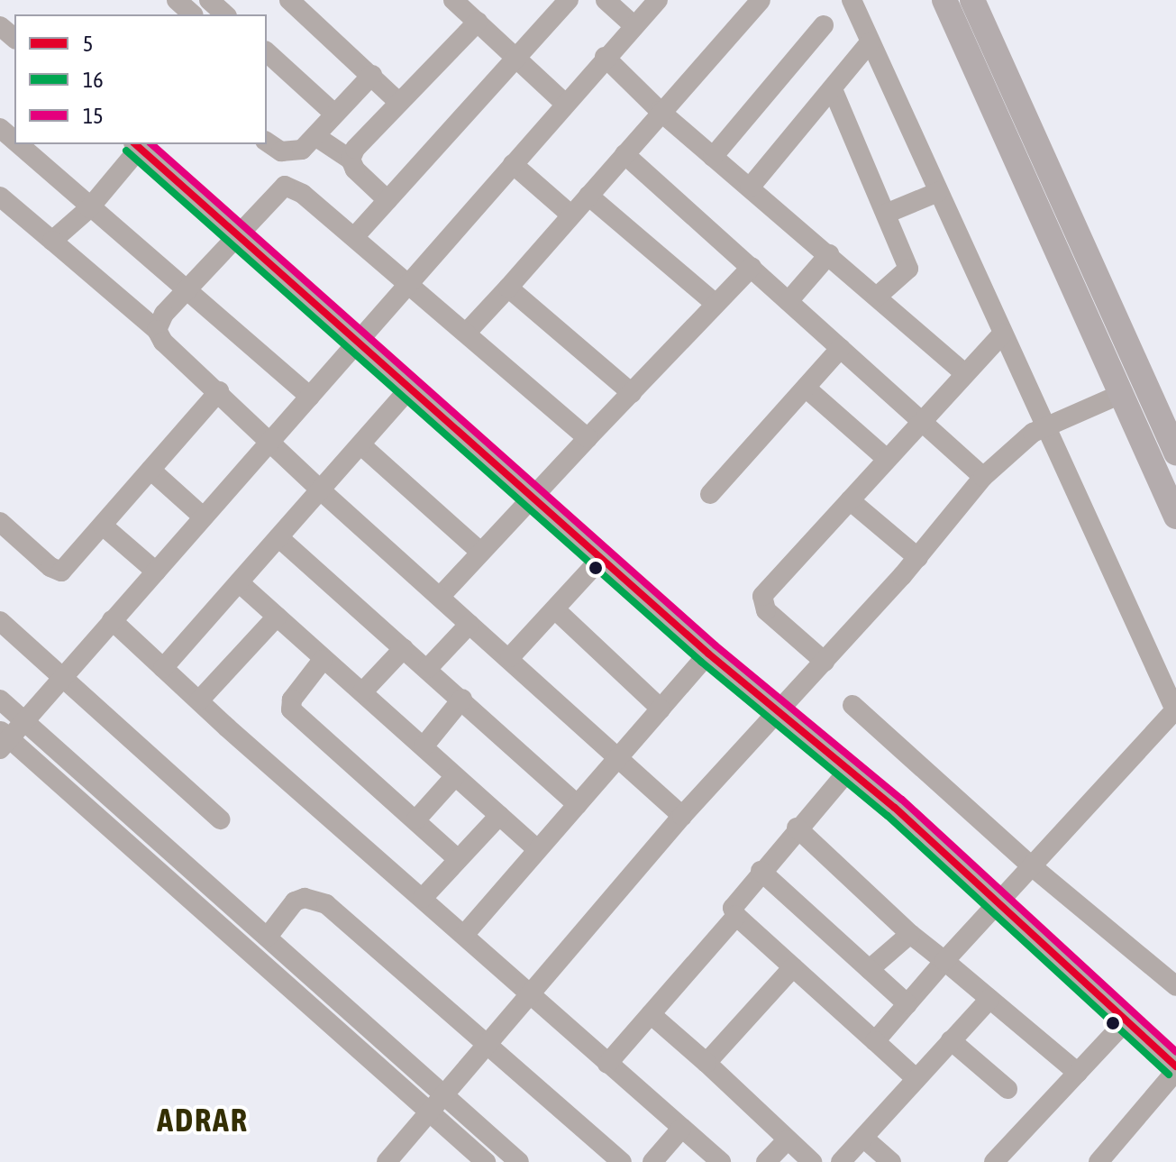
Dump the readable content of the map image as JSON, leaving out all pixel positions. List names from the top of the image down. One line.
{"districts":["ADRAR"],"lines":["transit line 5","transit line 15","transit line 16"],"legend":["5","16","15"]}
